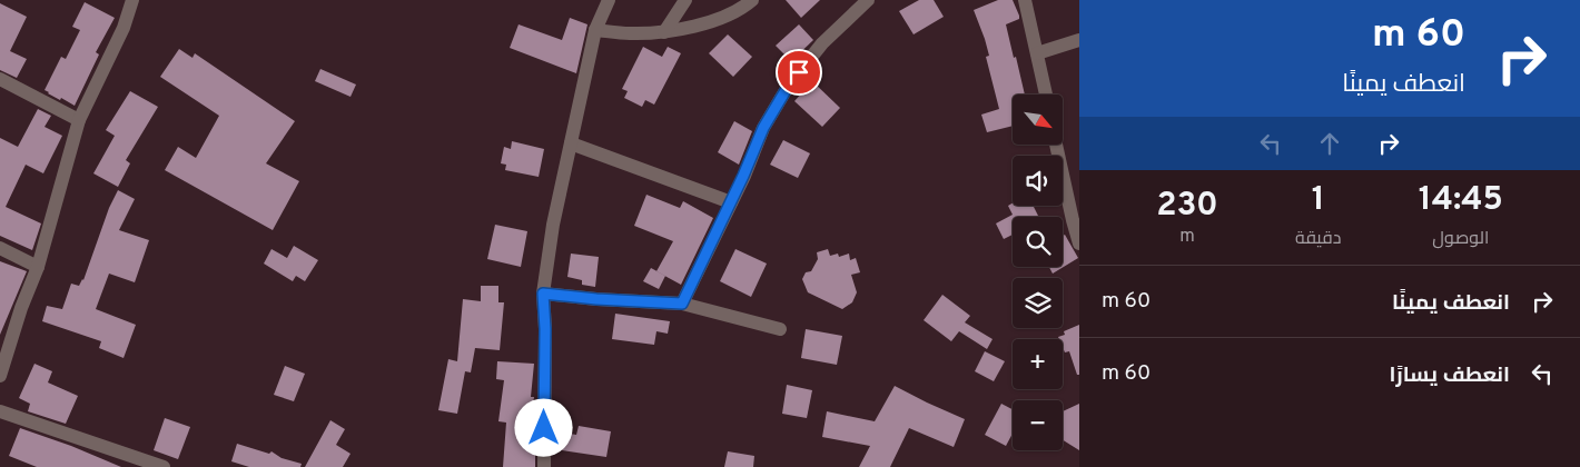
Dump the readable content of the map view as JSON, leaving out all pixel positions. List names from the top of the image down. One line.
{"north":"bottom right","page":{"turn":["60 m","انعطف يمينًا"],"map_buttons":["+","−"],"eta":["14:45","الوصول","1","دقيقة","230","m"],"list":[{"name":"انعطف يمينًا","value":"60 m"},{"name":"انعطف يسارًا","value":"60 m"}]}}
